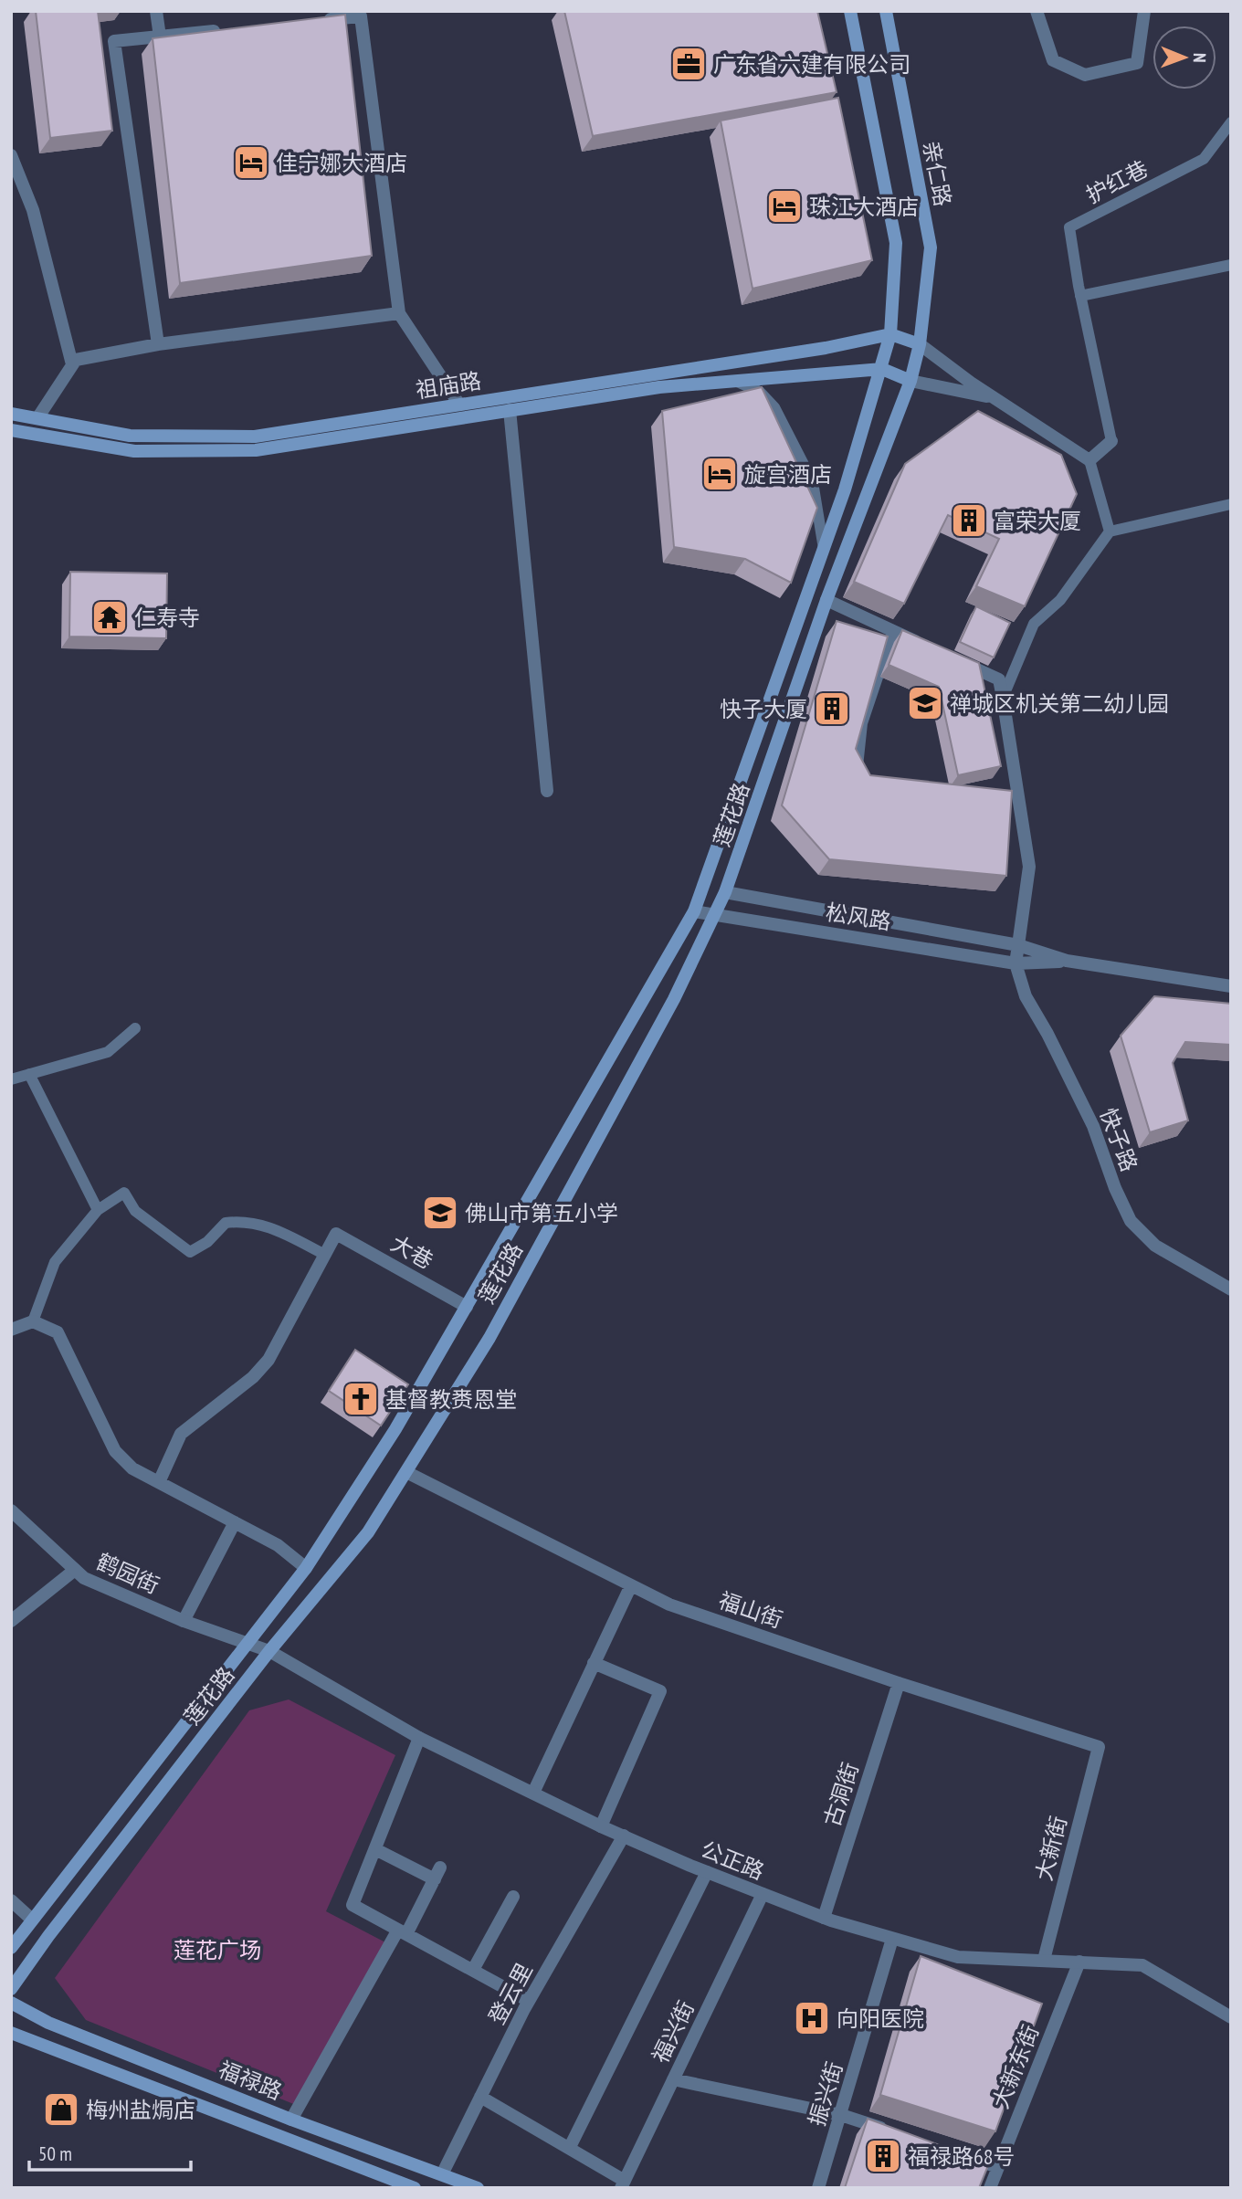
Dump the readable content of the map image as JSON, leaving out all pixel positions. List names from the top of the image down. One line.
{"streets":{"main road":["亲仁路","祖庙路","莲花路","松风路","福禄路"],"street":["快子路","大巷","鹤园街","福山街","古洞街","大新街","公正路","登云里","福兴街","大新东街","振兴街"],"lane":["护红巷"]},"crossings":[["亲仁路","莲花路"],["祖庙路","莲花路"],["莲花路","松风路"],["莲花路","大巷"],["莲花路","鹤园街"],["莲花路","福山街"],["莲花路","公正路"],["松风路","快子路"],["鹤园街","公正路"],["福山街","古洞街"],["福山街","大新街"],["古洞街","公正路"],["大新街","公正路"],["公正路","登云里"],["公正路","福兴街"],["公正路","大新东街"],["公正路","振兴街"],["登云里","福禄路"]],"parks":["莲花广场"],"places":{"office":["广东省六建有限公司"],"hotel":["佳宁娜大酒店","珠江大酒店","旋宫酒店"],"building":["富荣大厦","快子大厦","福禄路68号"],"temple":["仁寿寺"],"school or university":["禅城区机关第二幼儿园","佛山市第五小学"],"church":["基督教赉恩堂"],"hospital":["向阳医院"],"shop":["梅州盐焗店"]},"scale_bar":"50 m","north":"right"}
